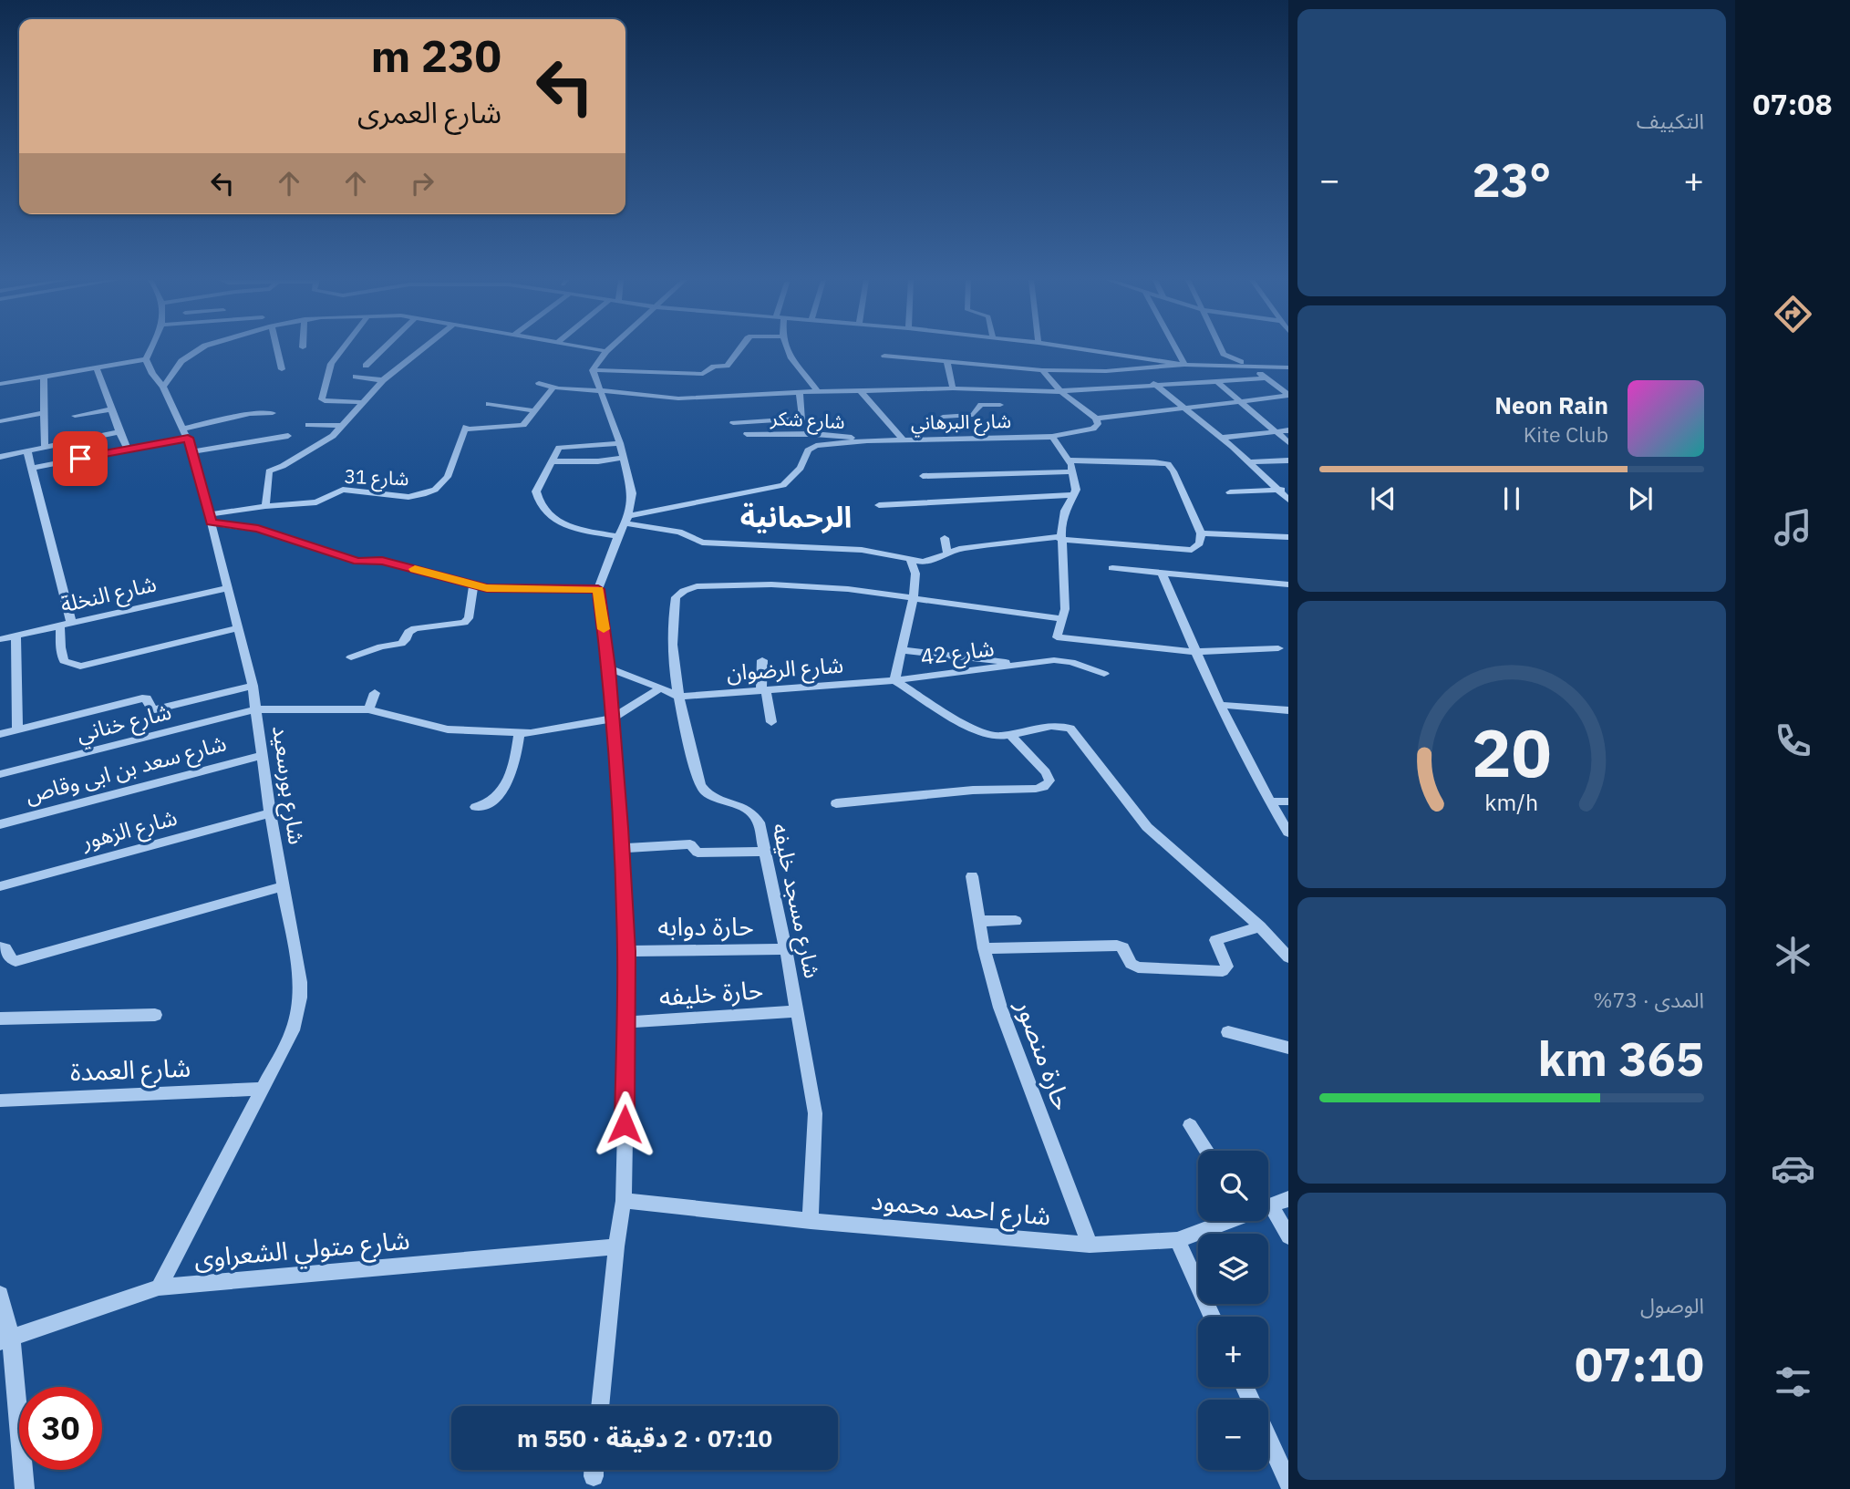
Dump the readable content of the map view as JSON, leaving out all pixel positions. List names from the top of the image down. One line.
{"streets":{"street":["شارع شكر","شارع البرهاني","شارع 31","شارع النخلة","شارع 42","شارع الرضوان","شارع خناني","شارع سعد بن ابى وقاص","شارع بورسعيد","شارع الزهور","شارع مسجد خليفه","حارة دوابه","حارة خليفه","حارة منصور","شارع العمدة","شارع احمد محمود","شارع متولي الشعراوى"]},"crossings":[["شارع شكر","شارع البرهاني"],["شارع 31","شارع بورسعيد"],["شارع النخلة","شارع بورسعيد"],["شارع 42","شارع الرضوان"],["شارع الرضوان","شارع مسجد خليفه"],["شارع خناني","شارع بورسعيد"],["شارع سعد بن ابى وقاص","شارع بورسعيد"],["شارع بورسعيد","شارع الزهور"],["شارع بورسعيد","شارع العمدة"],["شارع بورسعيد","شارع متولي الشعراوى"],["شارع مسجد خليفه","حارة دوابه"],["شارع مسجد خليفه","حارة خليفه"],["شارع مسجد خليفه","شارع احمد محمود"],["حارة منصور","شارع احمد محمود"]],"districts":["الرحمانية"],"page":{"tabs":"07:08","tile":["التكييف",["المدى · 73%","365 km"],["الوصول","07:10"]],"turn":["230 m","شارع العمرى"],"heat":["−","23°","+"],"song":["Neon Rain","Kite Club"],"map_buttons":["+","−"],"limit":"30","trip":"07:10 · 2 دقيقة · 550 m","gauge":["20","km/h"]}}
